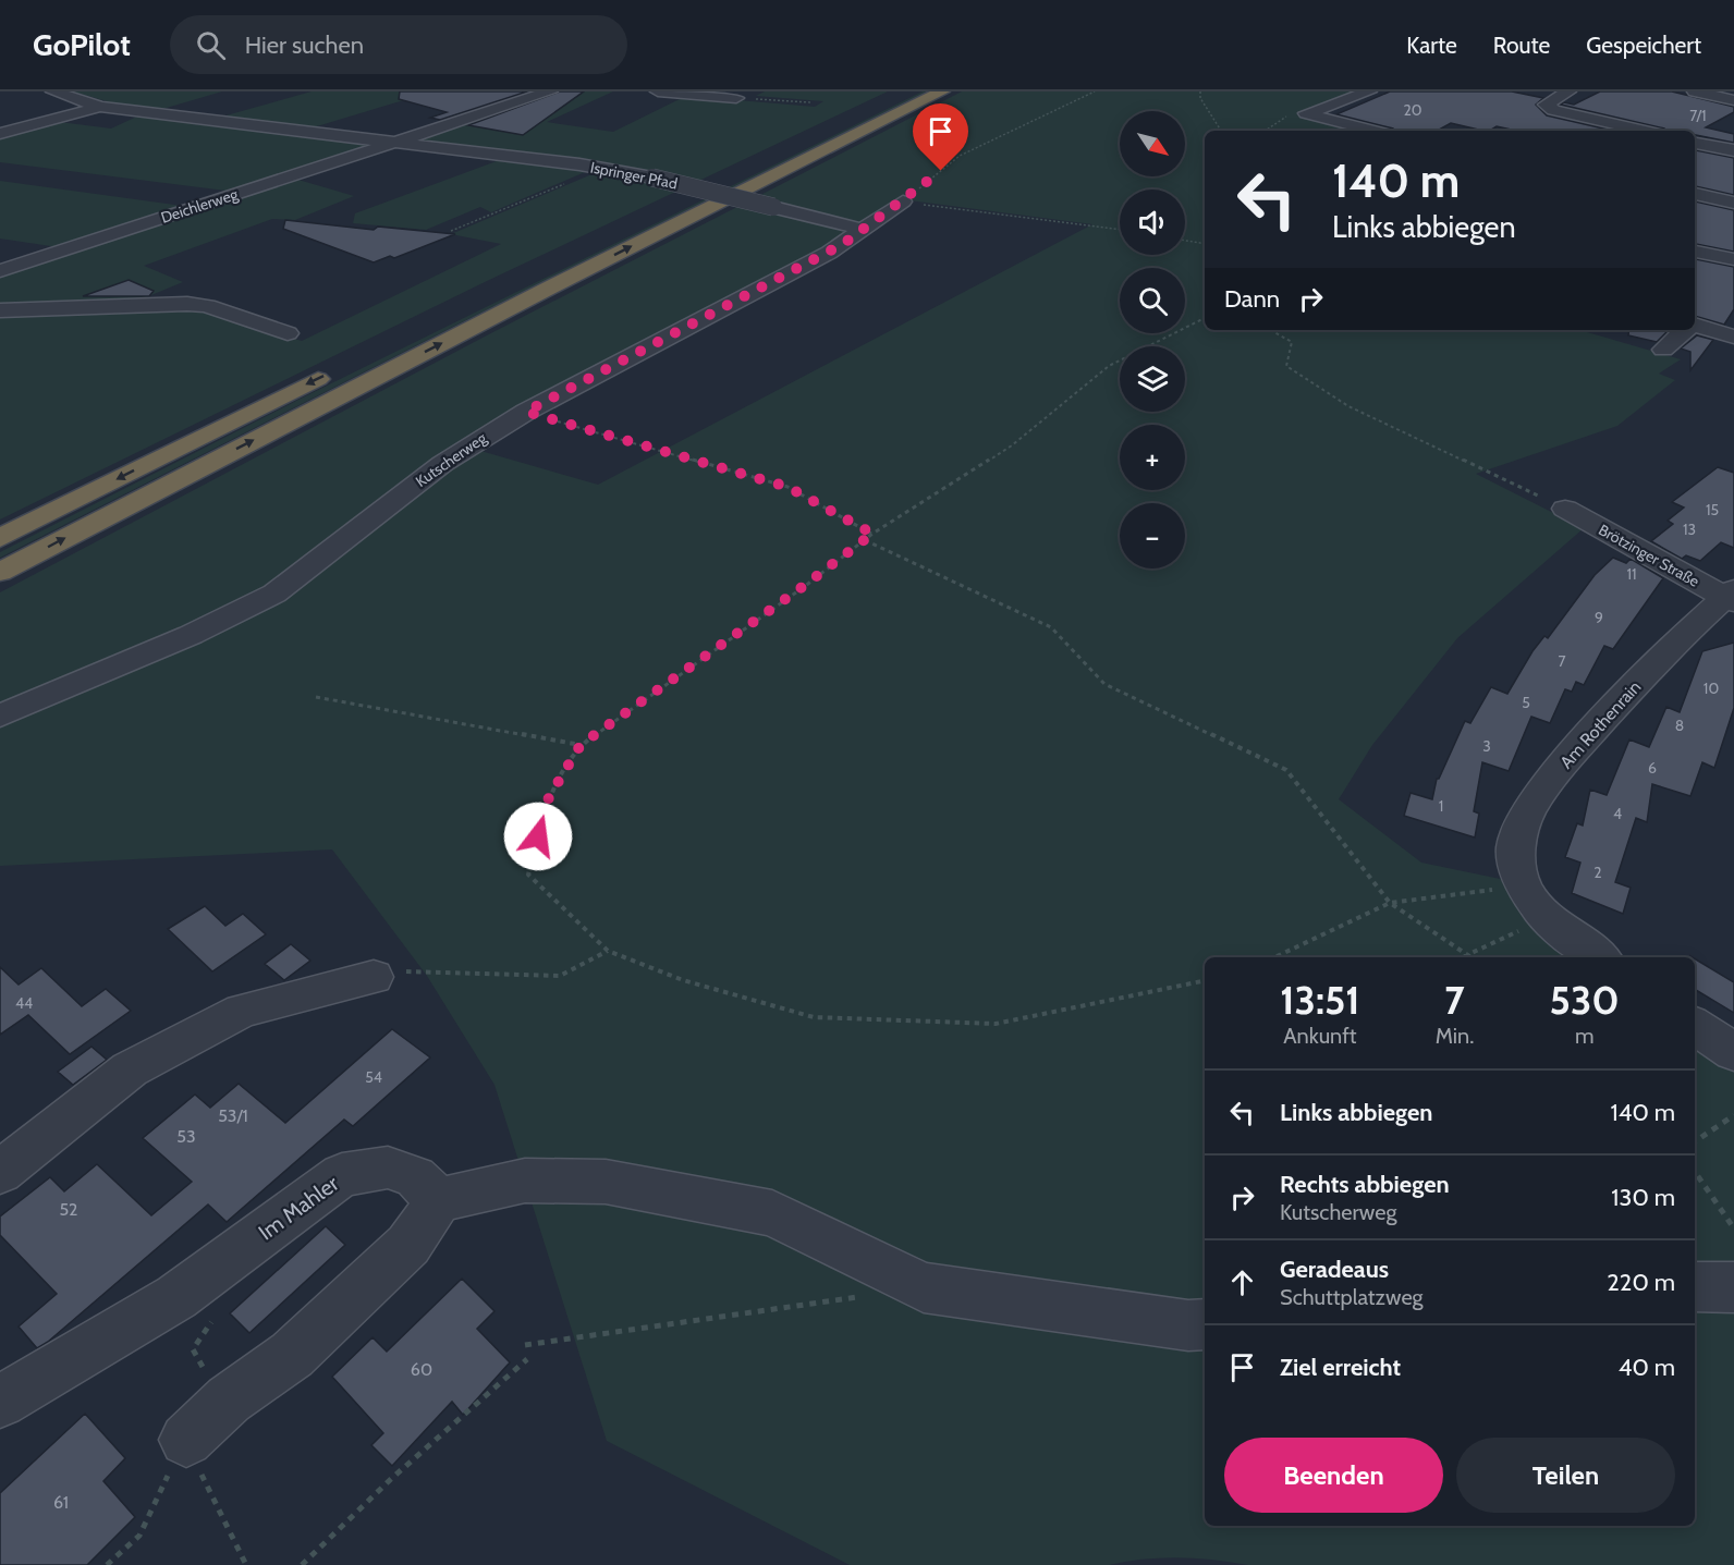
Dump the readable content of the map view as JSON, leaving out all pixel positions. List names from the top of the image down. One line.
{"streets":{"street":["Ispringer Pfad","Deichlerweg","Kutscherweg","Brötzinger Straße","Am Rothenrain","Im Mahler"]},"crossings":[["Ispringer Pfad","Deichlerweg"],["Ispringer Pfad","Kutscherweg"],["Brötzinger Straße","Am Rothenrain"]],"house_numbers":["20","7/1","15","13","11","9","7","10","5","8","3","6","1","4","2","44","54","53/1","53","52","60","61"],"north":"bottom right","page":{"header":"GoPilot","search":"Hier suchen","nav":["Karte","Route","Gespeichert"],"map_buttons":["+","−"],"turn":["140 m","Links abbiegen"],"then":"Dann","eta":["13:51","Ankunft","7","Min.","530","m"],"list":[{"name":"Links abbiegen","value":"140 m"},{"name":"Rechts abbiegen","note":"Kutscherweg","value":"130 m"},{"name":"Geradeaus","note":"Schuttplatzweg","value":"220 m"},{"name":"Ziel erreicht","value":"40 m"}],"buttons":["Beenden","Teilen"]}}
